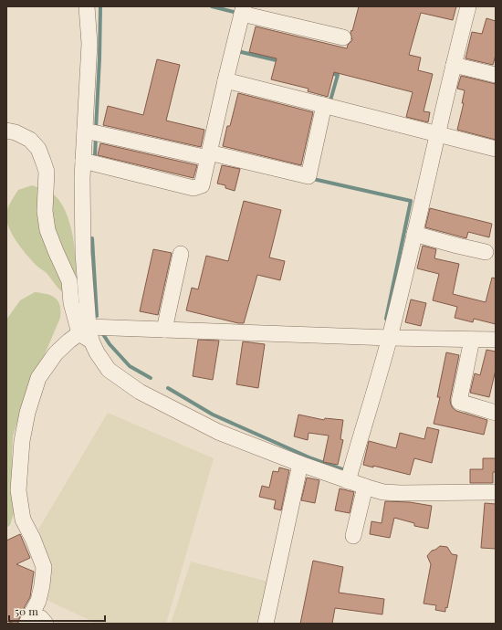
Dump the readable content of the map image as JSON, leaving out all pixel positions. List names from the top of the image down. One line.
{"scale_bar":"50 m"}
